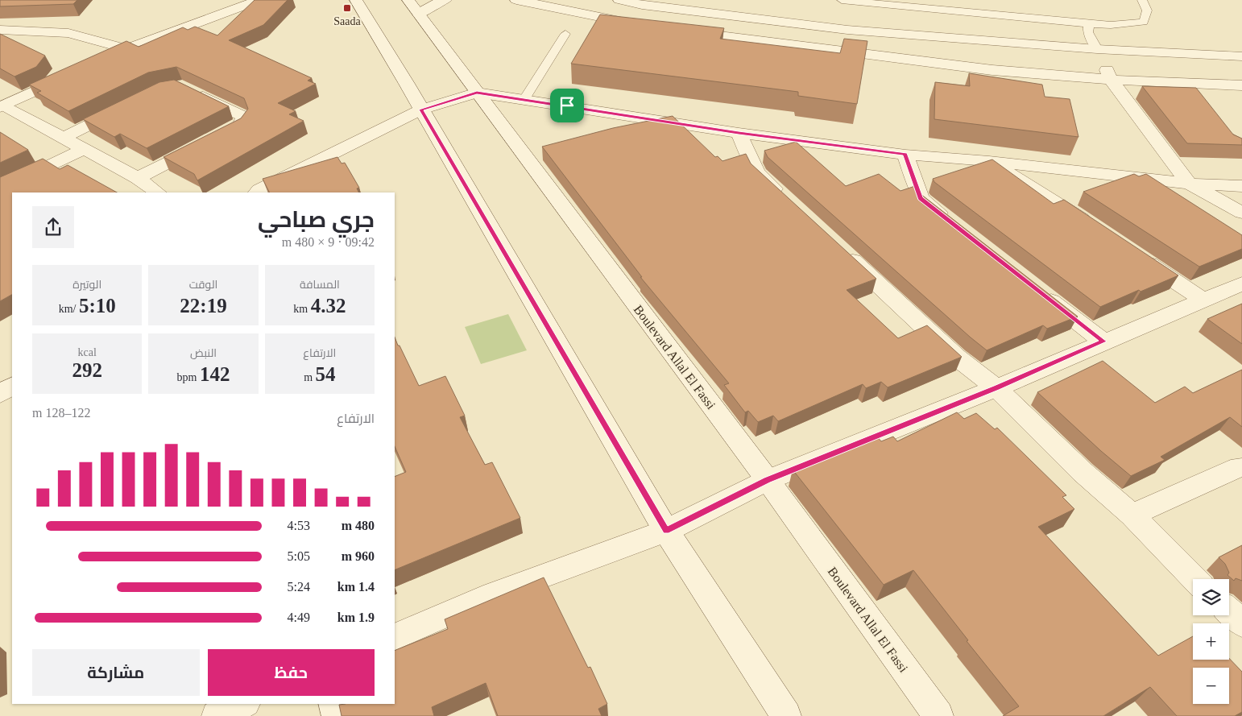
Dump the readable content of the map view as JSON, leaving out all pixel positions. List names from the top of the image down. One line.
{"streets":{"street":["Boulevard Allal El Fassi"]},"places":{"transit":["Saada"]},"page":{"heading":["جري صباحي","09:42 · 9 × 480 m"],"stats":[["المسافة","4.32 km"],["الوقت","22:19"],["الوتيرة","5:10 /km"],["الارتفاع","54 m"],["النبض","142 bpm"],["kcal","292"]],"chart":["الارتفاع","122–128 m"],"list":[{"name":"480 m","note":"4:53"},{"name":"960 m","note":"5:05"},{"name":"1.4 km","note":"5:24"},{"name":"1.9 km","note":"4:49"}],"map_buttons":["+","−"],"buttons":["حفظ","مشاركة"]}}
